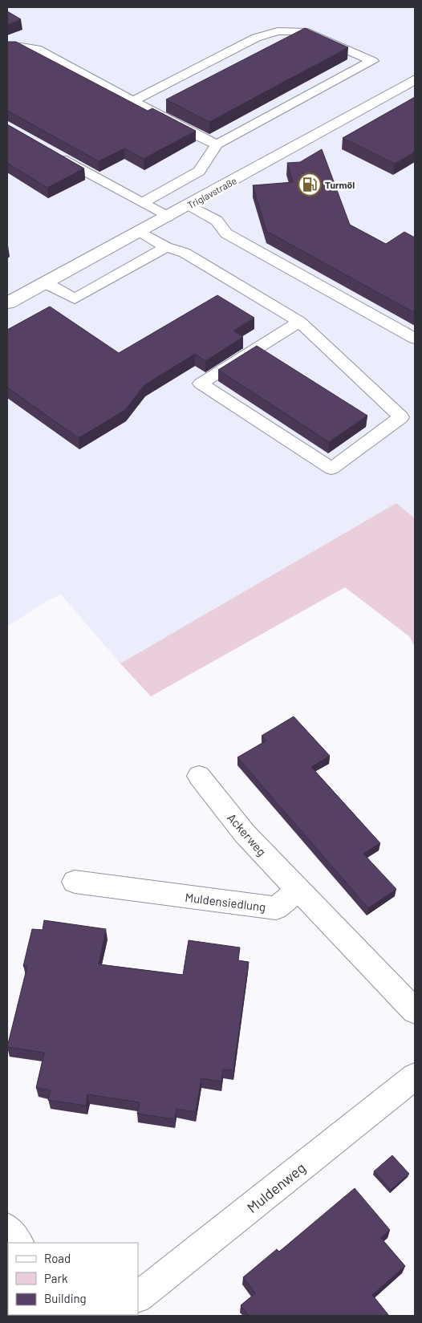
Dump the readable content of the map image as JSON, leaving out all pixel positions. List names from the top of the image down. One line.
{"streets":{"street":["Triglavstraße","Ackerweg","Muldensiedlung","Muldenweg"]},"crossings":[["Ackerweg","Muldensiedlung"]],"places":{"fuel station":["Turmöl"]},"legend":["Road","Park","Building"]}
